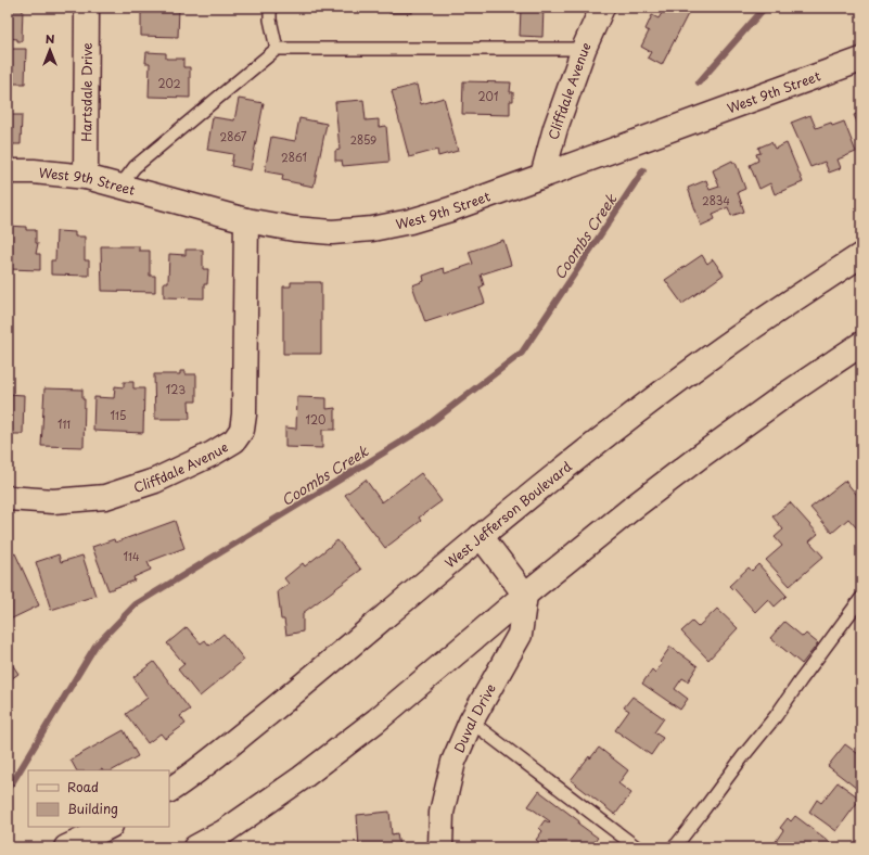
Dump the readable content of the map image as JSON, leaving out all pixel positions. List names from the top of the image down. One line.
{"streets":{"street":["Cliffdale Avenue","Hartsdale Drive","West 9th Street","West Jefferson Boulevard","Duval Drive"]},"crossings":[["Cliffdale Avenue","West 9th Street"],["Hartsdale Drive","West 9th Street"]],"water":["Coombs Creek"],"house_numbers":["202","201","2867","2859","2861","2834","123","115","120","111","114"],"legend":["Road","Building"],"north":"top"}
